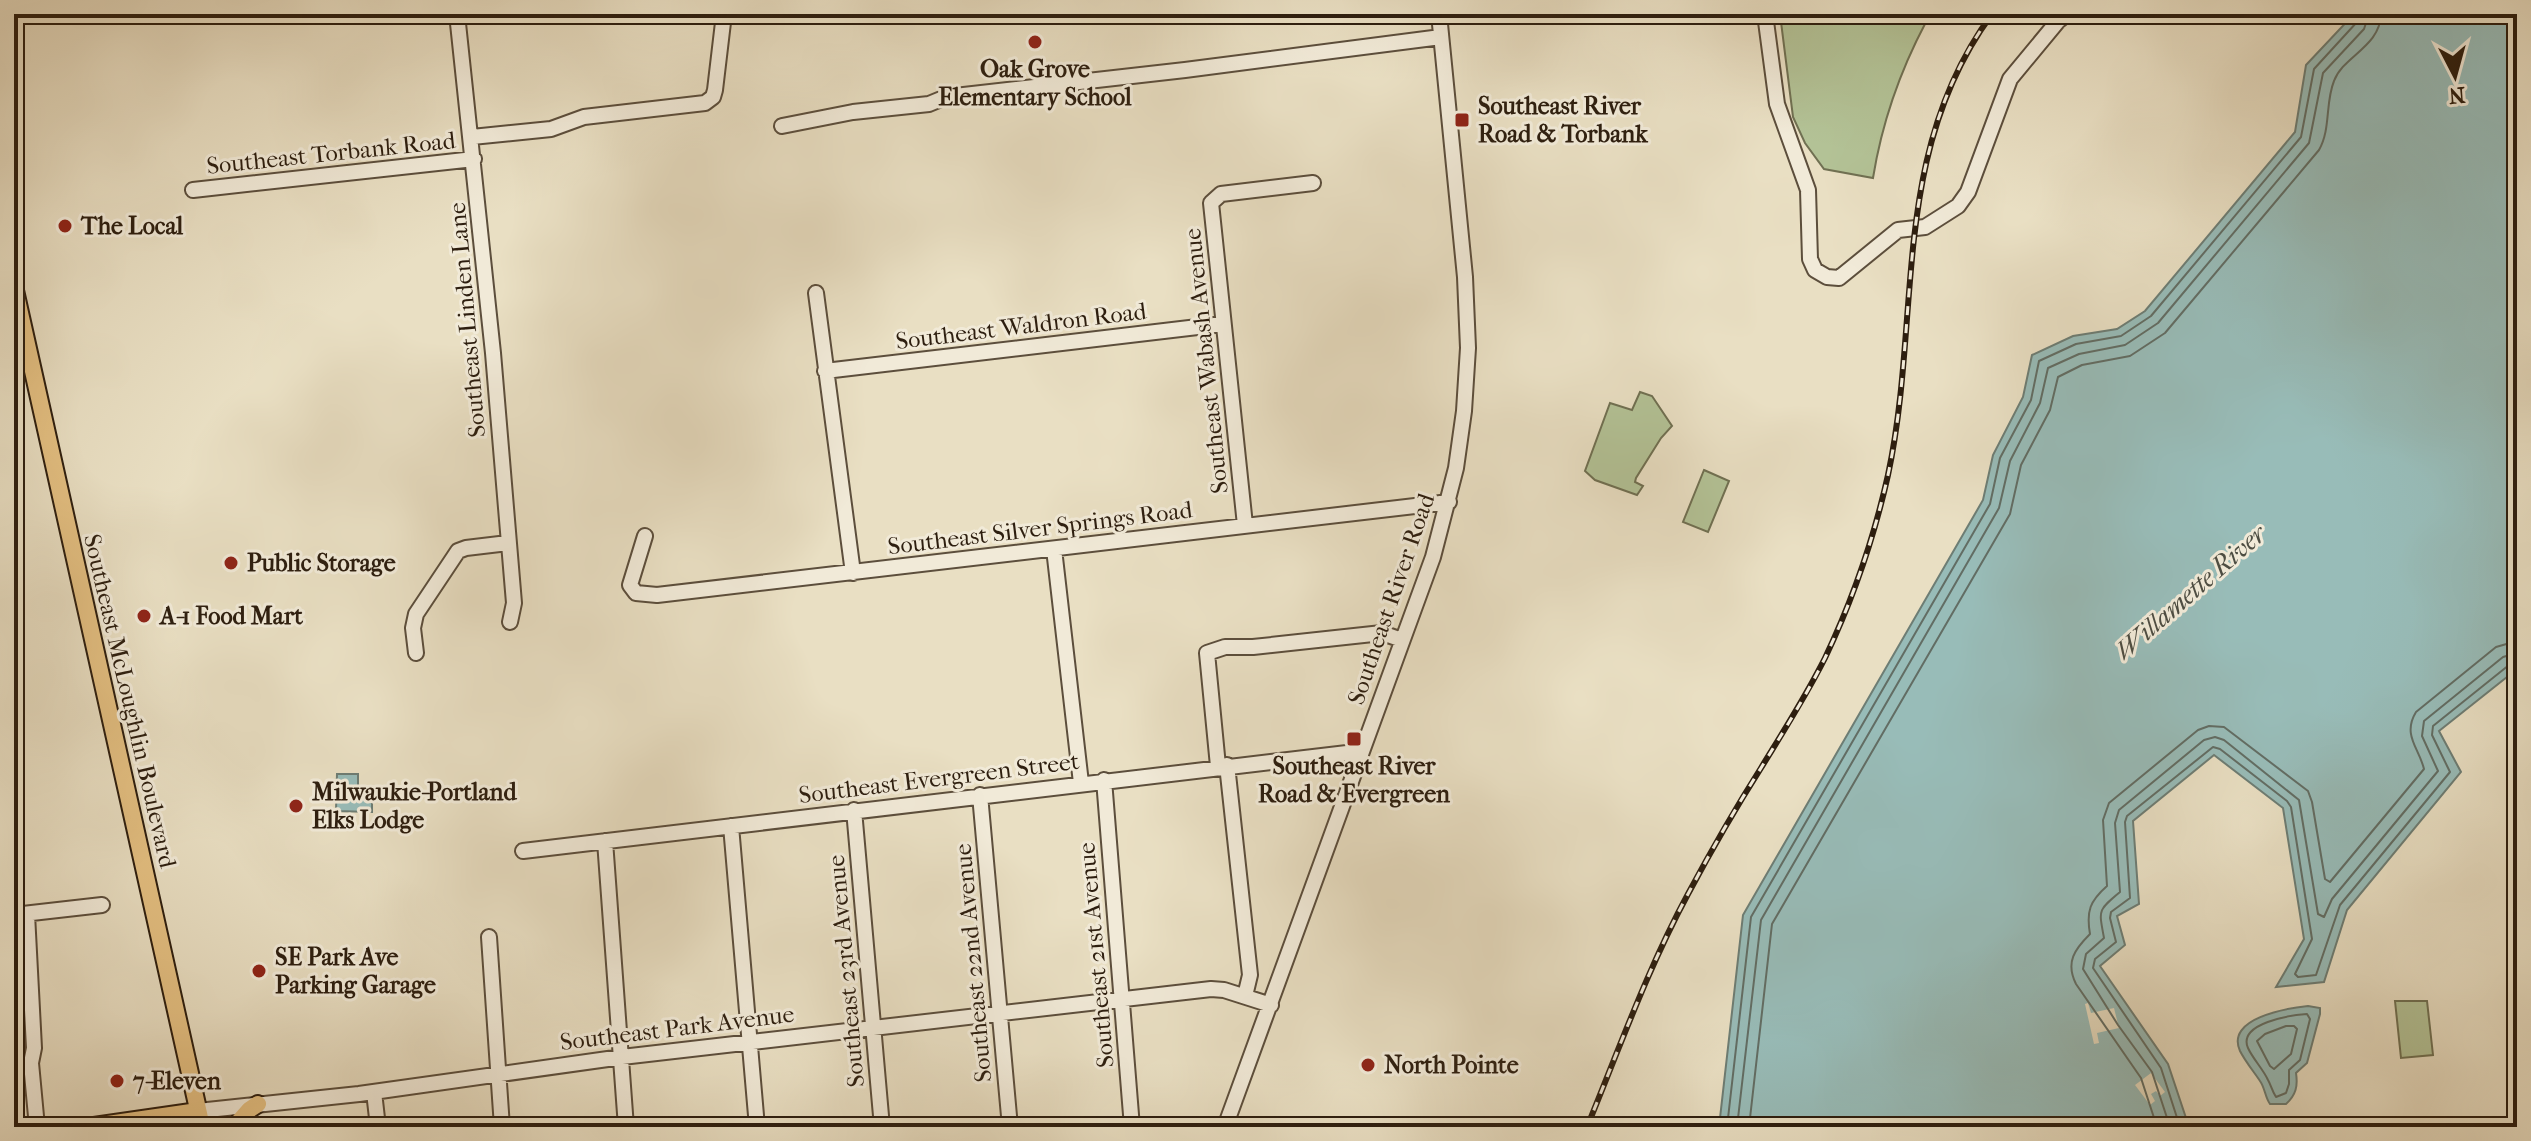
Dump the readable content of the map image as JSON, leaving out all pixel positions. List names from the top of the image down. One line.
{"streets":{"main road":["Southeast McLoughlin Boulevard","Southeast Park Avenue"],"street":["Southeast Torbank Road","Southeast Linden Lane","Southeast Waldron Road","Southeast Wabash Avenue","Southeast Silver Springs Road","Southeast River Road","Southeast Evergreen Street","Southeast 21st Avenue","Southeast 22nd Avenue","Southeast 23rd Avenue"]},"crossings":[["Southeast Torbank Road","Southeast Linden Lane"],["Southeast Waldron Road","Southeast Wabash Avenue"],["Southeast Wabash Avenue","Southeast Silver Springs Road"],["Southeast Silver Springs Road","Southeast River Road"],["Southeast River Road","Southeast Evergreen Street"],["Southeast River Road","Southeast Park Avenue"],["Southeast McLoughlin Boulevard","Southeast Park Avenue"],["Southeast Evergreen Street","Southeast 21st Avenue"],["Southeast Evergreen Street","Southeast 22nd Avenue"],["Southeast Evergreen Street","Southeast 23rd Avenue"],["Southeast 21st Avenue","Southeast Park Avenue"],["Southeast 22nd Avenue","Southeast Park Avenue"],["Southeast 23rd Avenue","Southeast Park Avenue"]],"water":["Willamette River"],"places":{"other":["Oak Grove Elementary School","The Local","Public Storage","A-1 Food Mart","Milwaukie-Portland Elks Lodge","SE Park Ave Parking Garage","North Pointe","7-Eleven"],"transit":["Southeast River Road & Torbank","Southeast River Road & Evergreen"]},"north":"bottom"}
